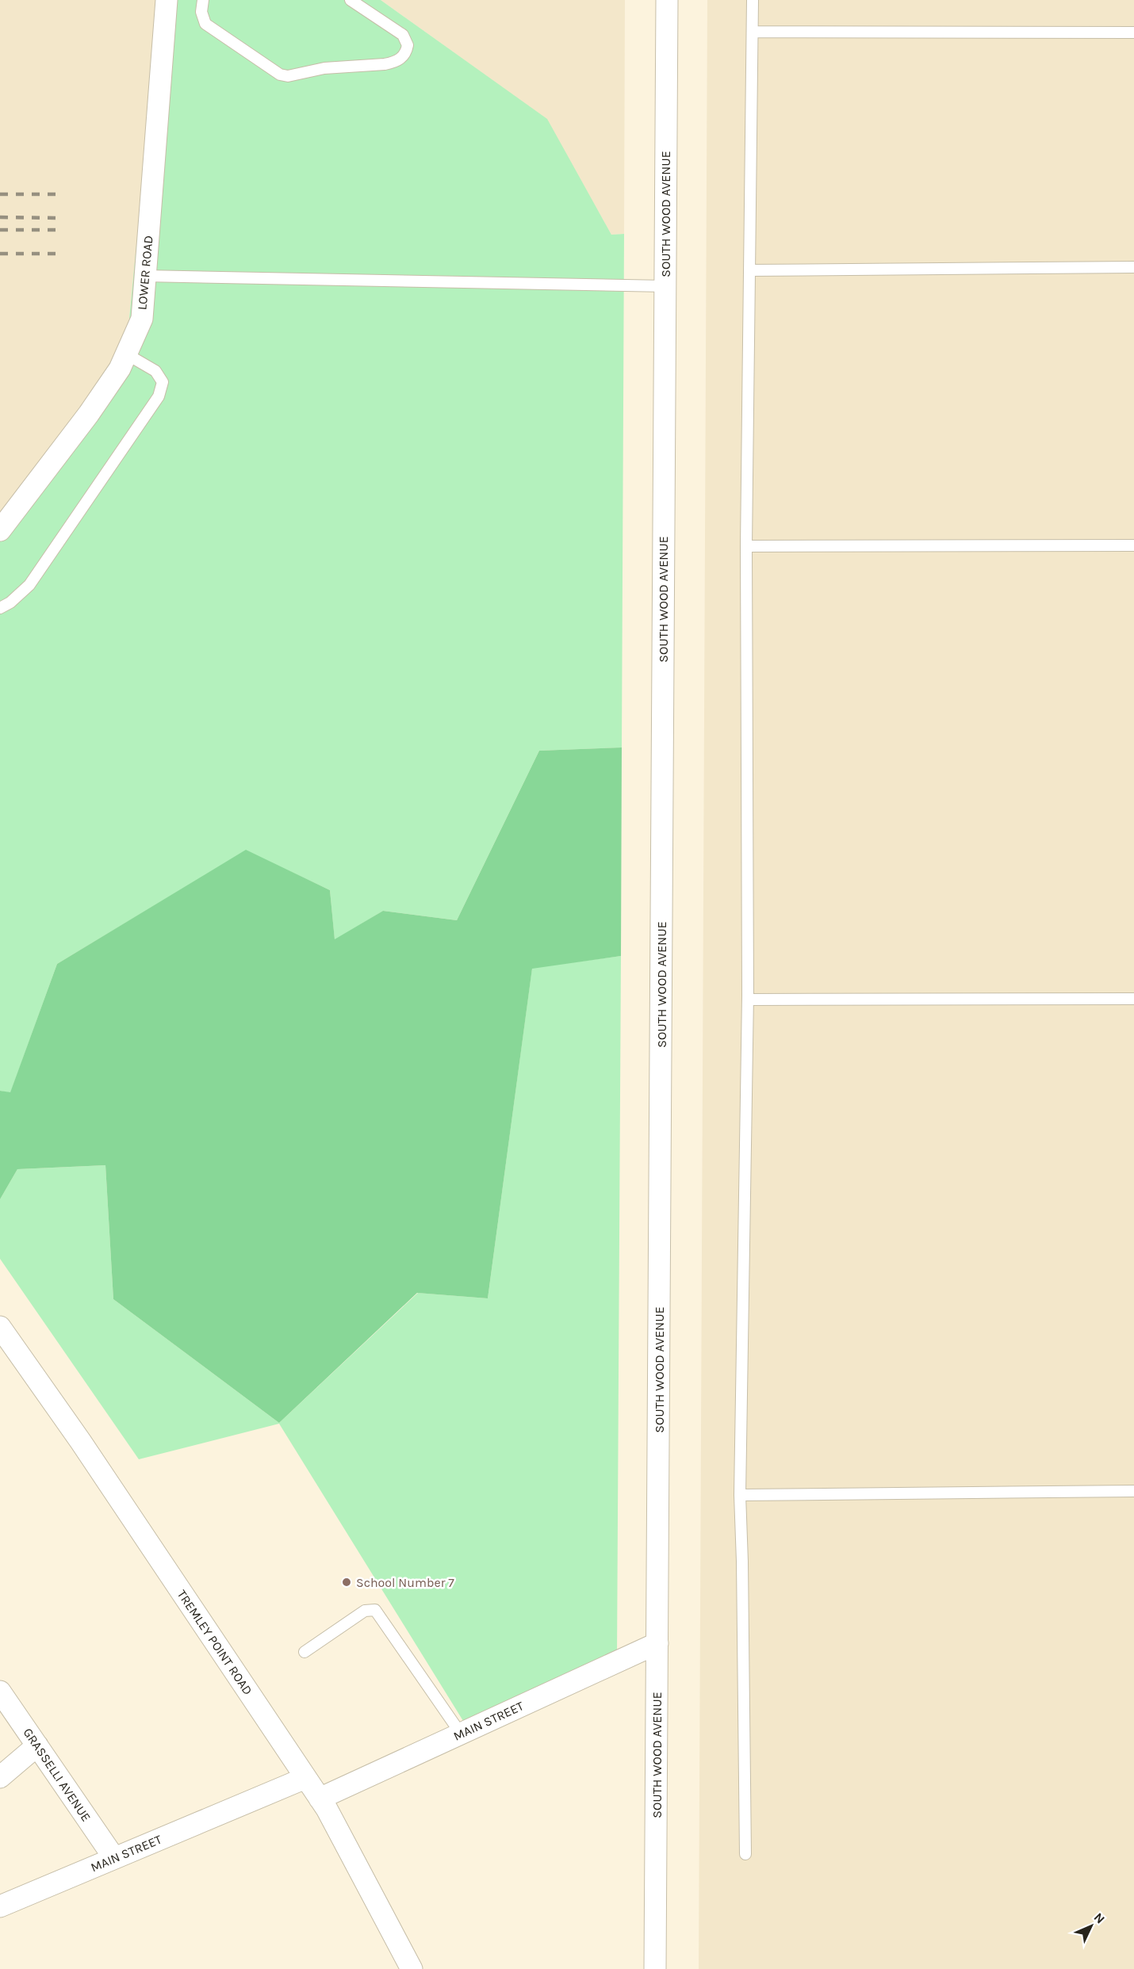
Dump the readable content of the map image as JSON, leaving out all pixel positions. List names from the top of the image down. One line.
{"streets":{"street":["SOUTH WOOD AVENUE","LOWER ROAD","TREMLEY POINT ROAD","MAIN STREET","GRASSELLI AVENUE"]},"crossings":[["SOUTH WOOD AVENUE","MAIN STREET"],["TREMLEY POINT ROAD","MAIN STREET"],["MAIN STREET","GRASSELLI AVENUE"]],"places":["School Number 7"],"north":"top right"}
